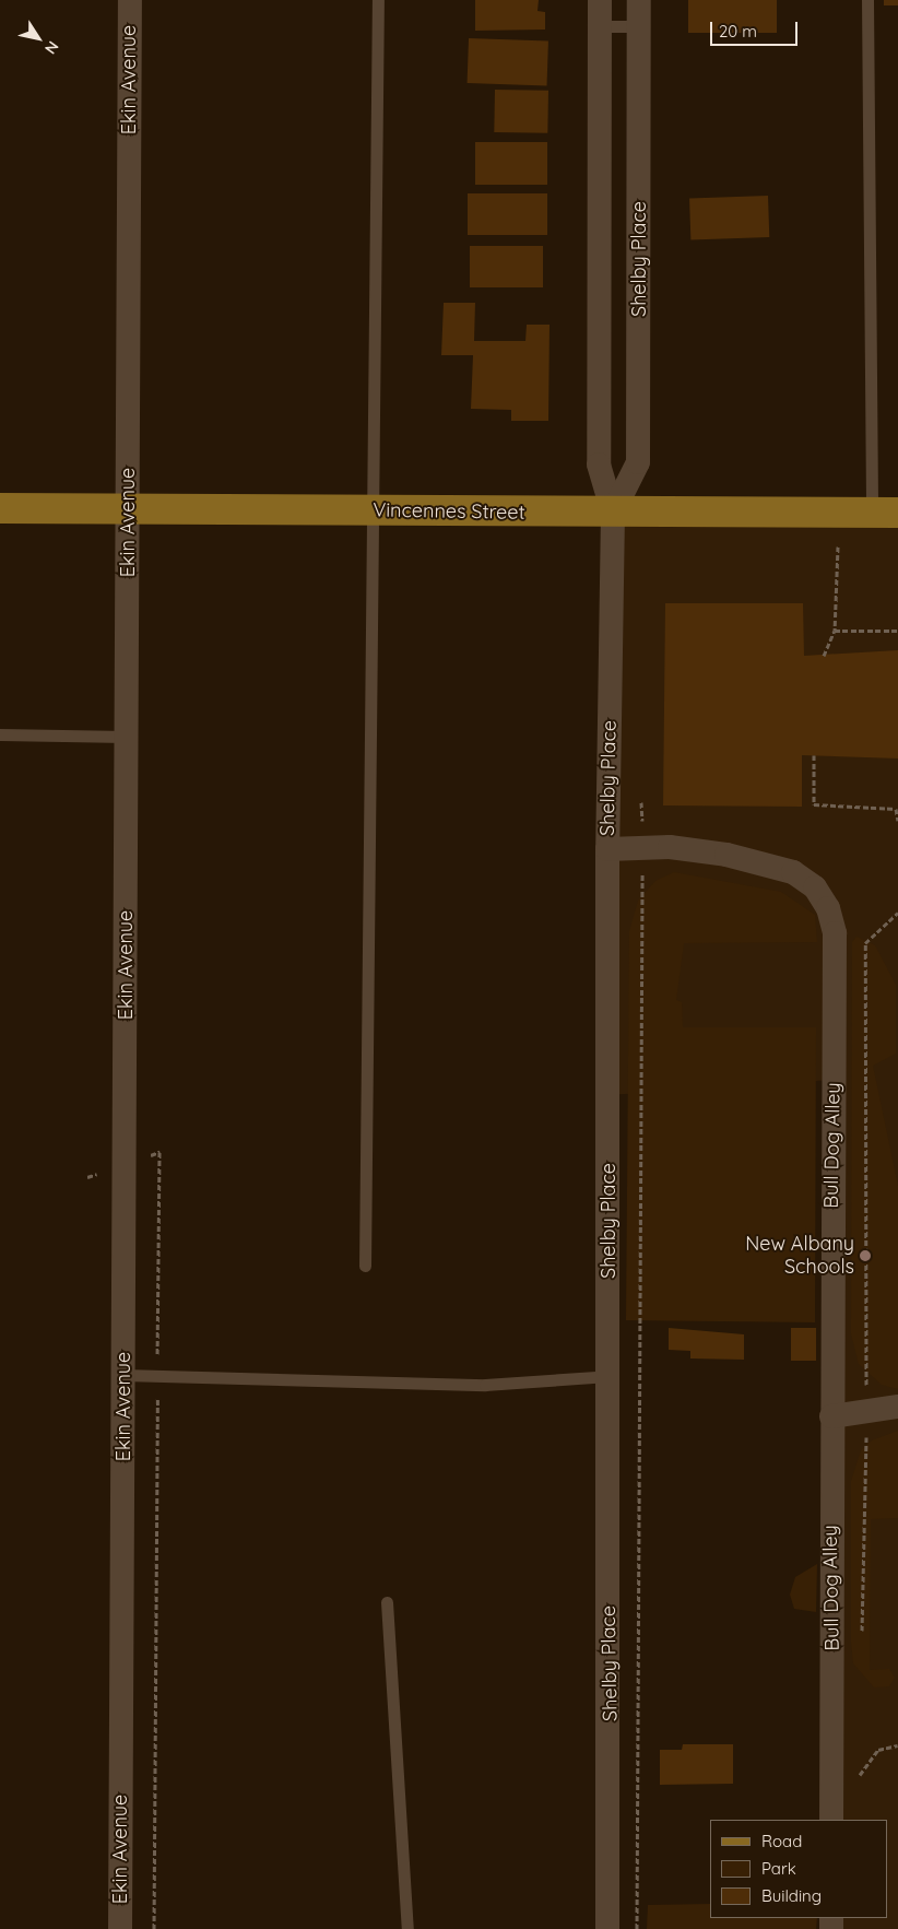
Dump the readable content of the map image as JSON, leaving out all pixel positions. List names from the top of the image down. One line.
{"streets":{"main road":["Vincennes Street"],"street":["Ekin Avenue","Shelby Place","Bull Dog Alley"]},"crossings":[["Ekin Avenue","Vincennes Street"],["Shelby Place","Vincennes Street"],["Shelby Place","Bull Dog Alley"]],"places":["New Albany Schools"],"legend":["Road","Park","Building"],"scale_bar":"20 m","north":"bottom right"}
